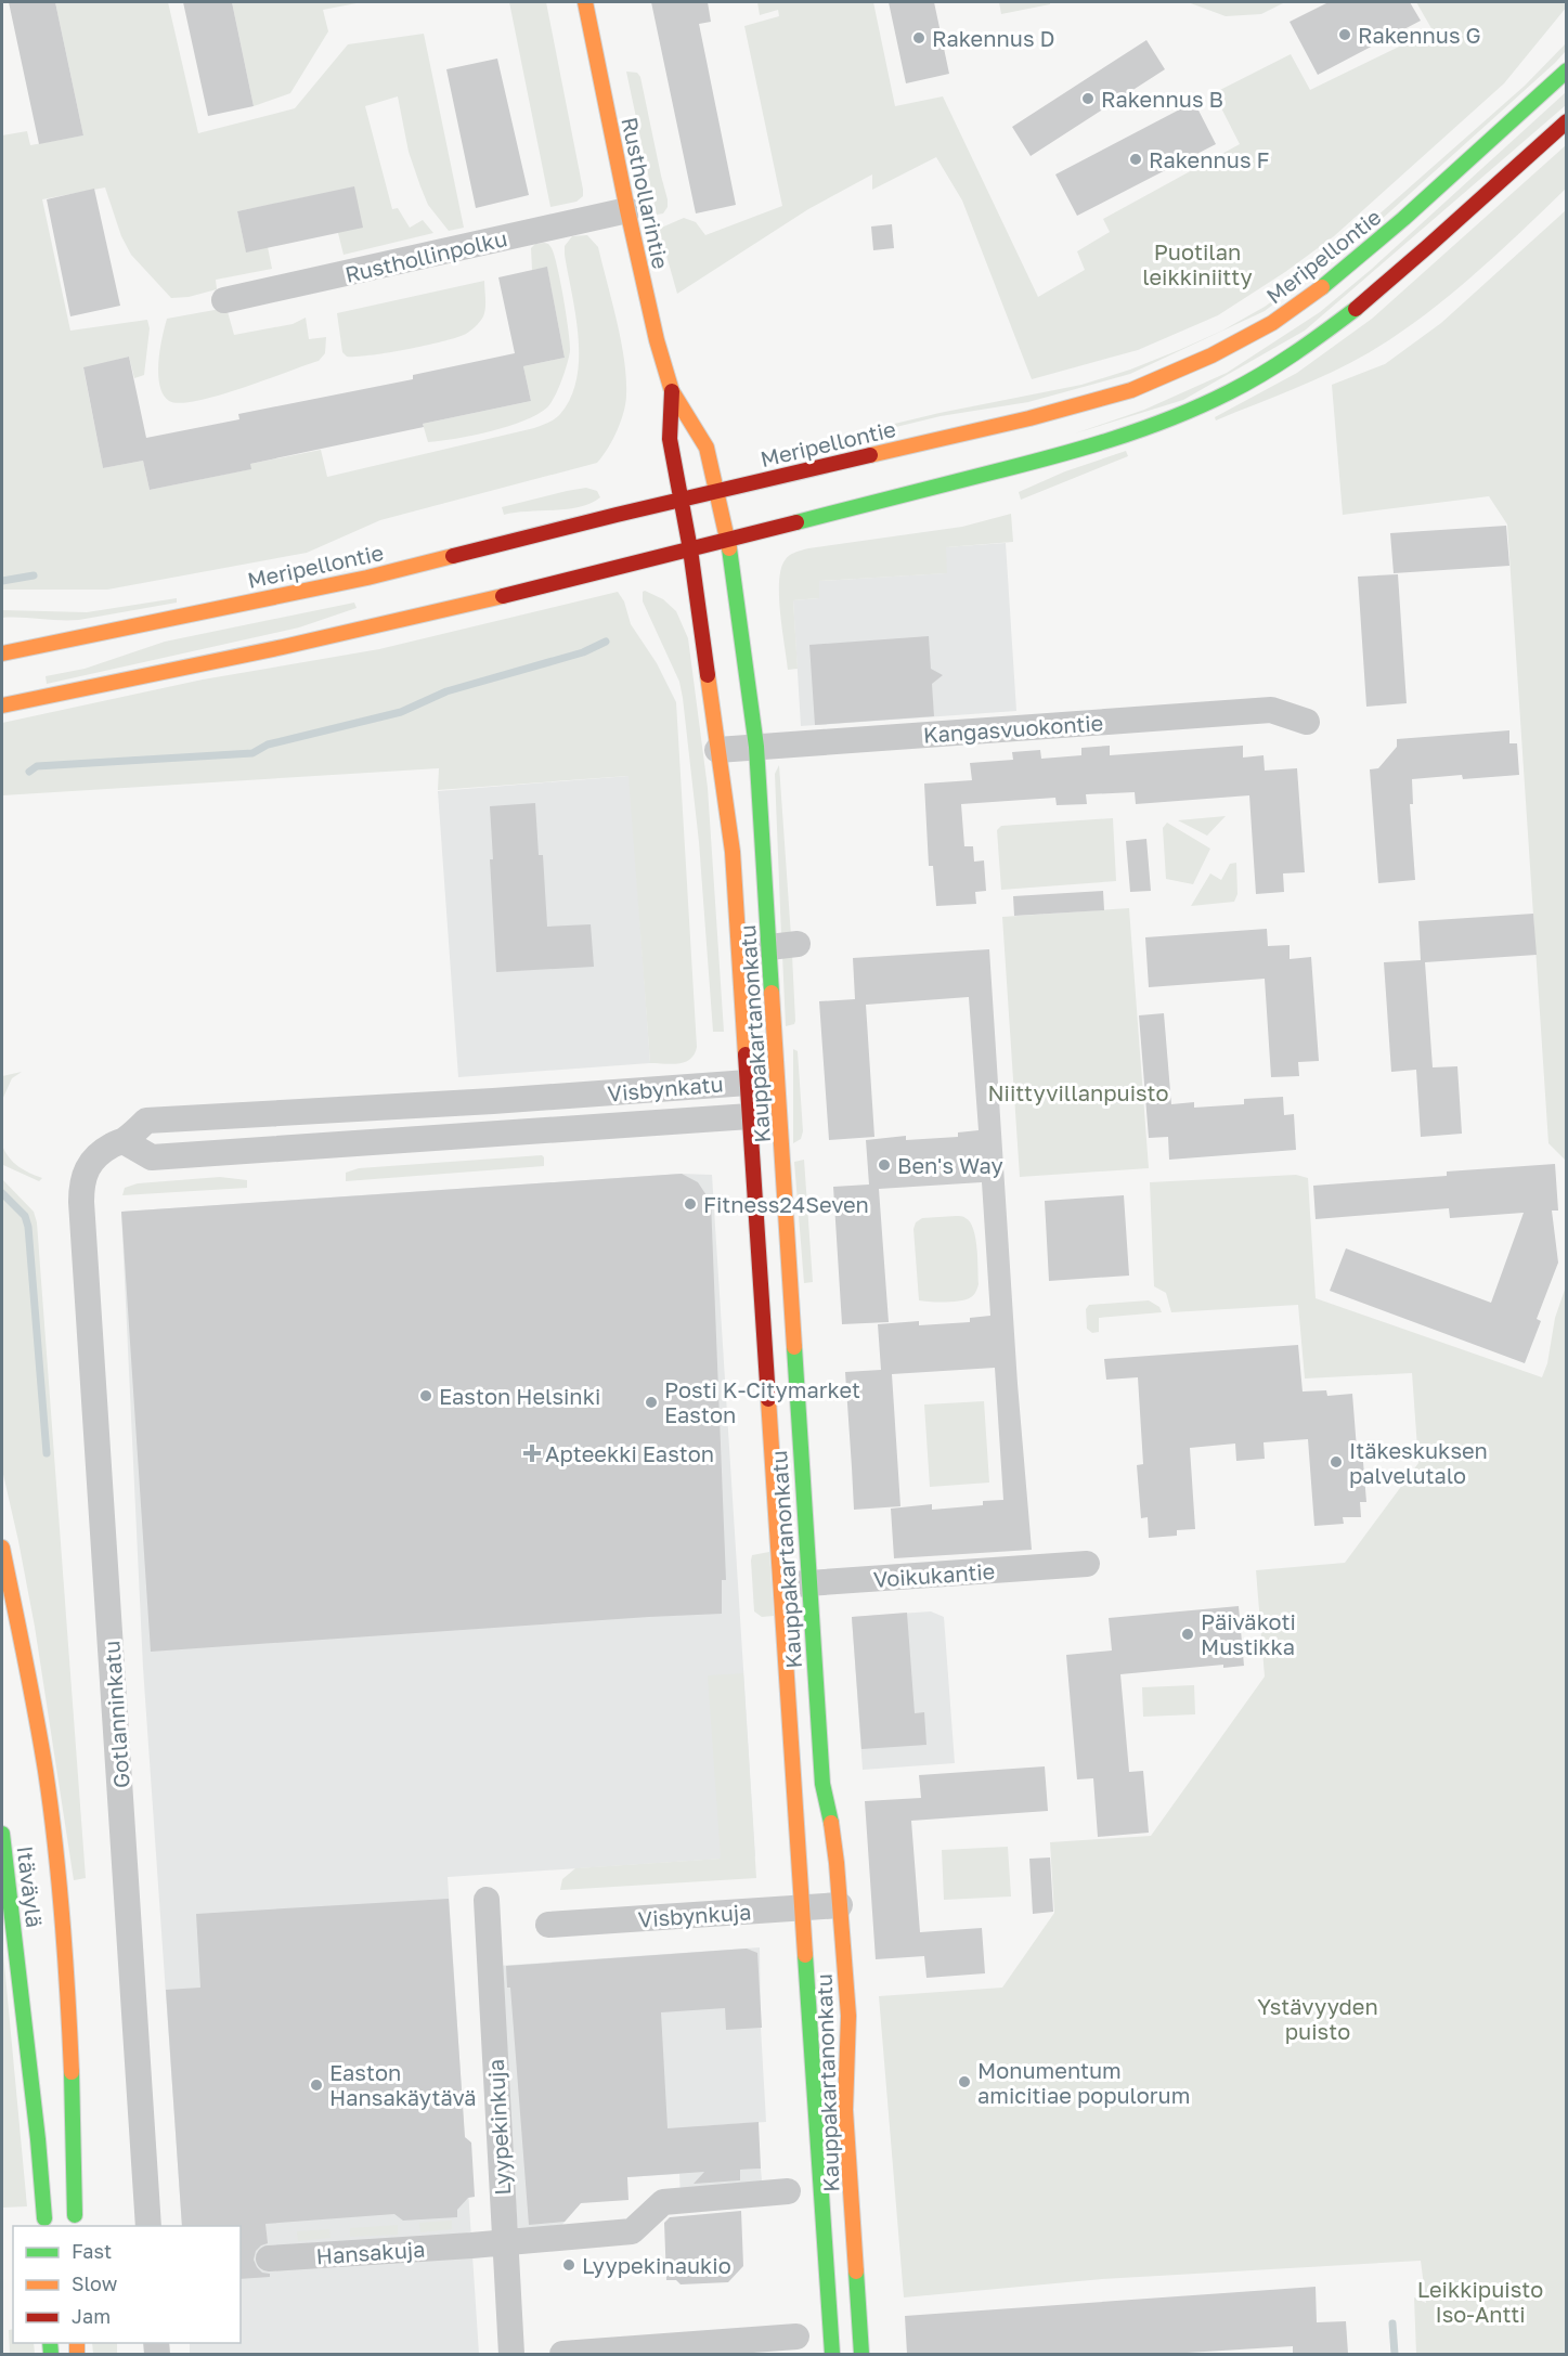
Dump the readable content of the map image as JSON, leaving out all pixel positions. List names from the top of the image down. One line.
{"streets":{"main road":["Rusthollarintie","Meripellontie","Kauppakartanonkatu","Itäväylä"],"street":["Rusthollinpolku","Kangasvuokontie","Visbynkatu","Voikukantie","Gotlanninkatu","Visbynkuja","Lyypekinkuja","Hansakuja"]},"crossings":[["Rusthollarintie","Rusthollinpolku"],["Rusthollarintie","Meripellontie"],["Rusthollarintie","Kauppakartanonkatu"],["Meripellontie","Kauppakartanonkatu"],["Kangasvuokontie","Kauppakartanonkatu"],["Kauppakartanonkatu","Visbynkatu"],["Kauppakartanonkatu","Voikukantie"],["Kauppakartanonkatu","Visbynkuja"],["Visbynkatu","Gotlanninkatu"],["Lyypekinkuja","Hansakuja"]],"parks":["Puotilan leikkiniitty","Niittyvillanpuisto","Ystävyyden puisto","Leikkipuisto Iso-Antti"],"places":{"other":["Rakennus G","Rakennus D","Rakennus B","Rakennus F","Ben's Way","Fitness24Seven","Easton Helsinki","Posti K-Citymarket Easton","Itäkeskuksen palvelutalo","Päiväkoti Mustikka","Monumentum amicitiae populorum","Easton Hansakäytävä","Lyypekinaukio"],"health":["Apteekki Easton"]},"legend":["Fast","Slow","Jam"]}
